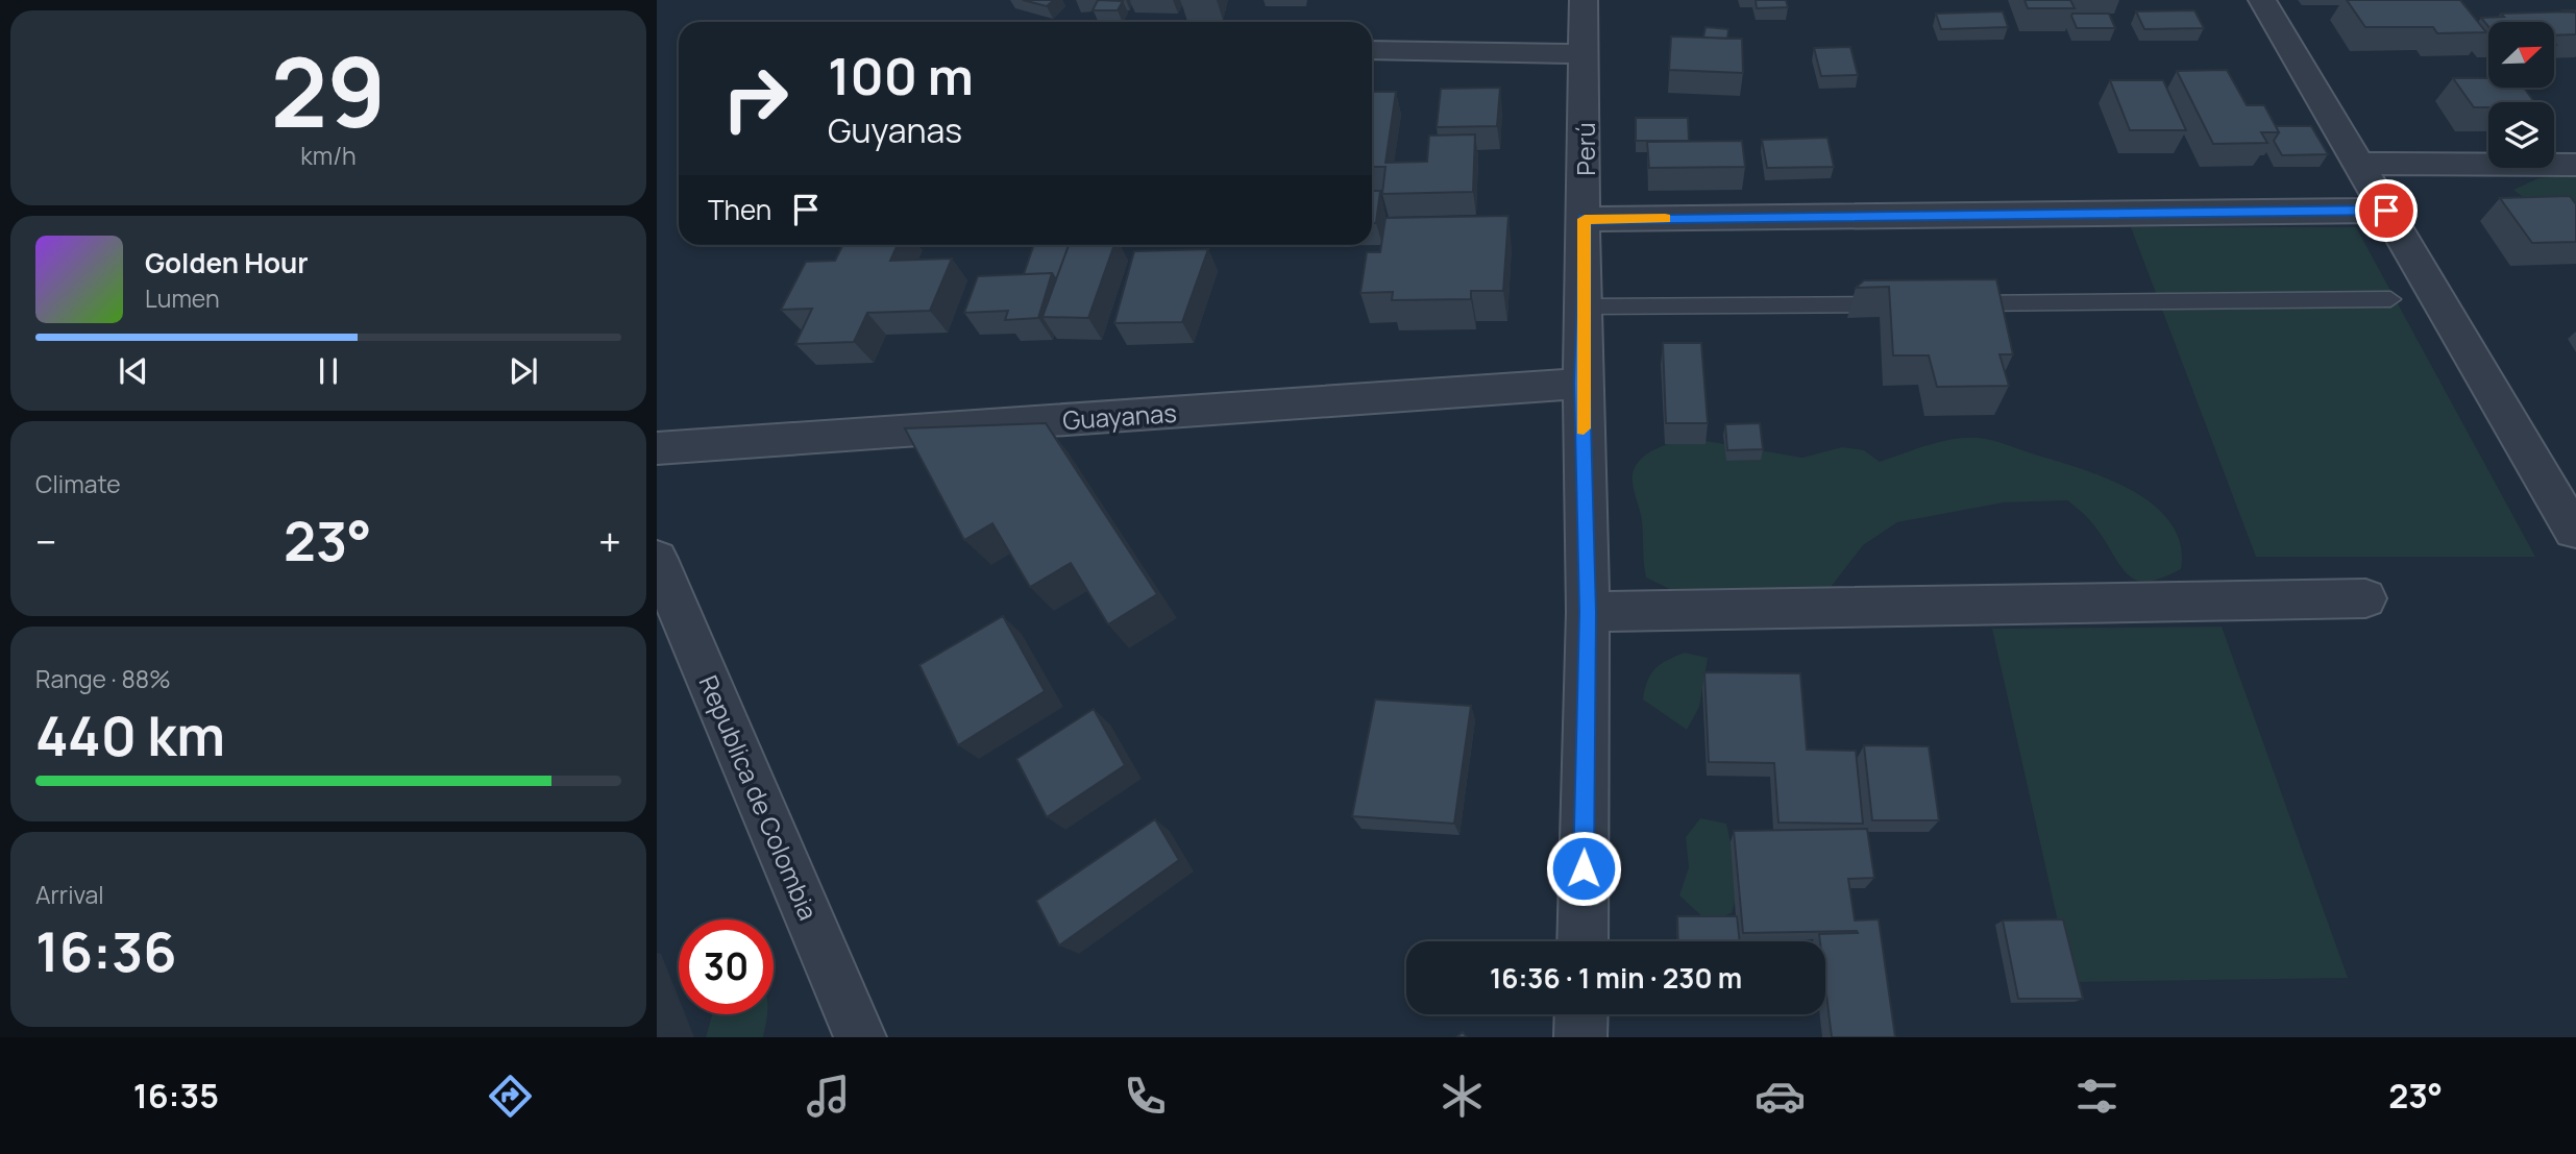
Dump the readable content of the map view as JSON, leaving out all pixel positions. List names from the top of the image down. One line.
{"streets":{"street":["Perú","Guayanas","Republica de Colombia"]},"crossings":[["Perú","Guayanas"]],"north":"top right","page":{"tile":[["29","km/h"],"Climate",["Range · 88%","440 km"],["Arrival","16:36"]],"turn":["100 m","Guyanas"],"then":"Then","song":["Golden Hour","Lumen"],"heat":["−","23°","+"],"limit":"30","trip":"16:36 · 1 min · 230 m","tabs":["16:35","23°"]}}
